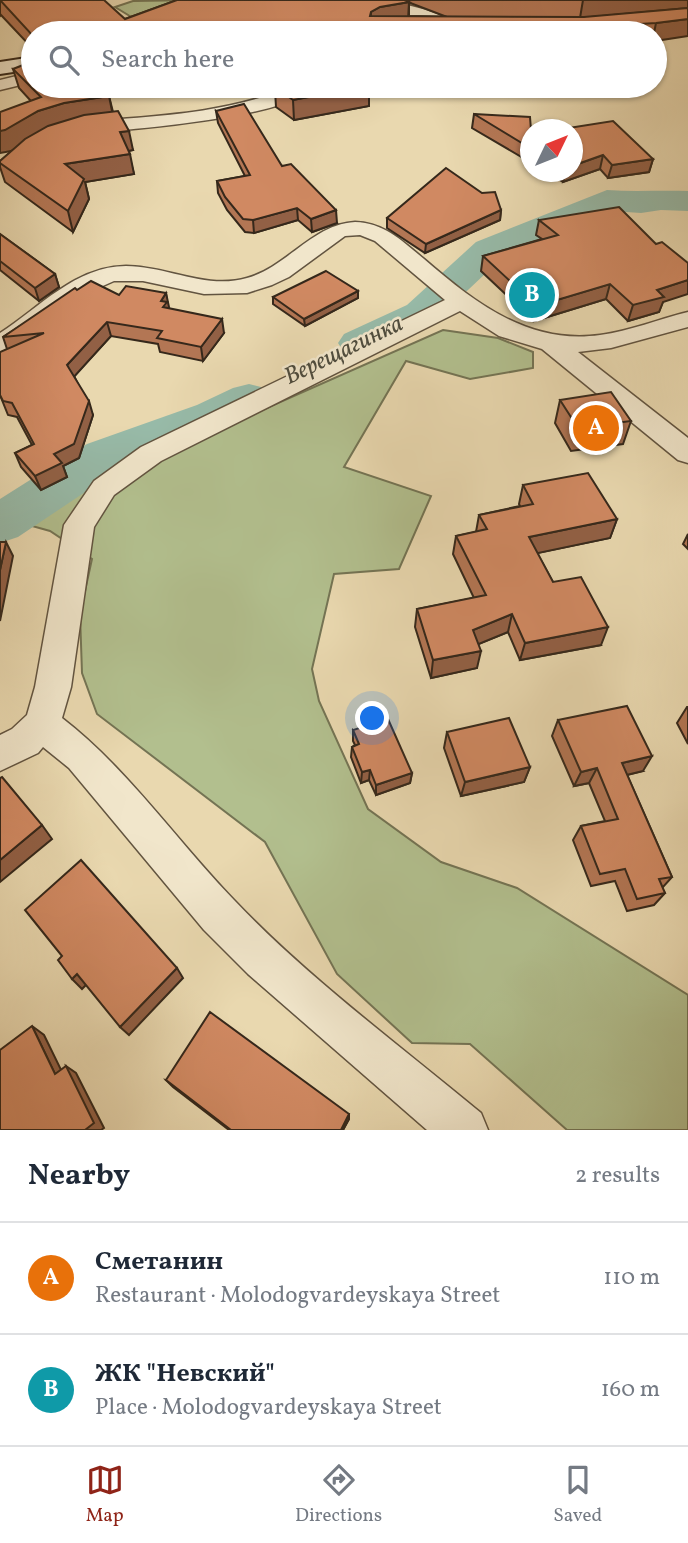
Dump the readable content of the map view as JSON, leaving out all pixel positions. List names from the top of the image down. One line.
{"water":["Верещагинка"],"north":"top right","page":{"search":"Search here","pins":["B","A"],"heading":["Nearby","2 results"],"list":[{"mark":"A","name":"Сметанин","note":"Restaurant · Molodogvardeyskaya Street","value":"110 m"},{"mark":"B","name":"ЖК \"Невский\"","note":"Place · Molodogvardeyskaya Street","value":"160 m"}],"nav":["Map","Directions","Saved"]}}
